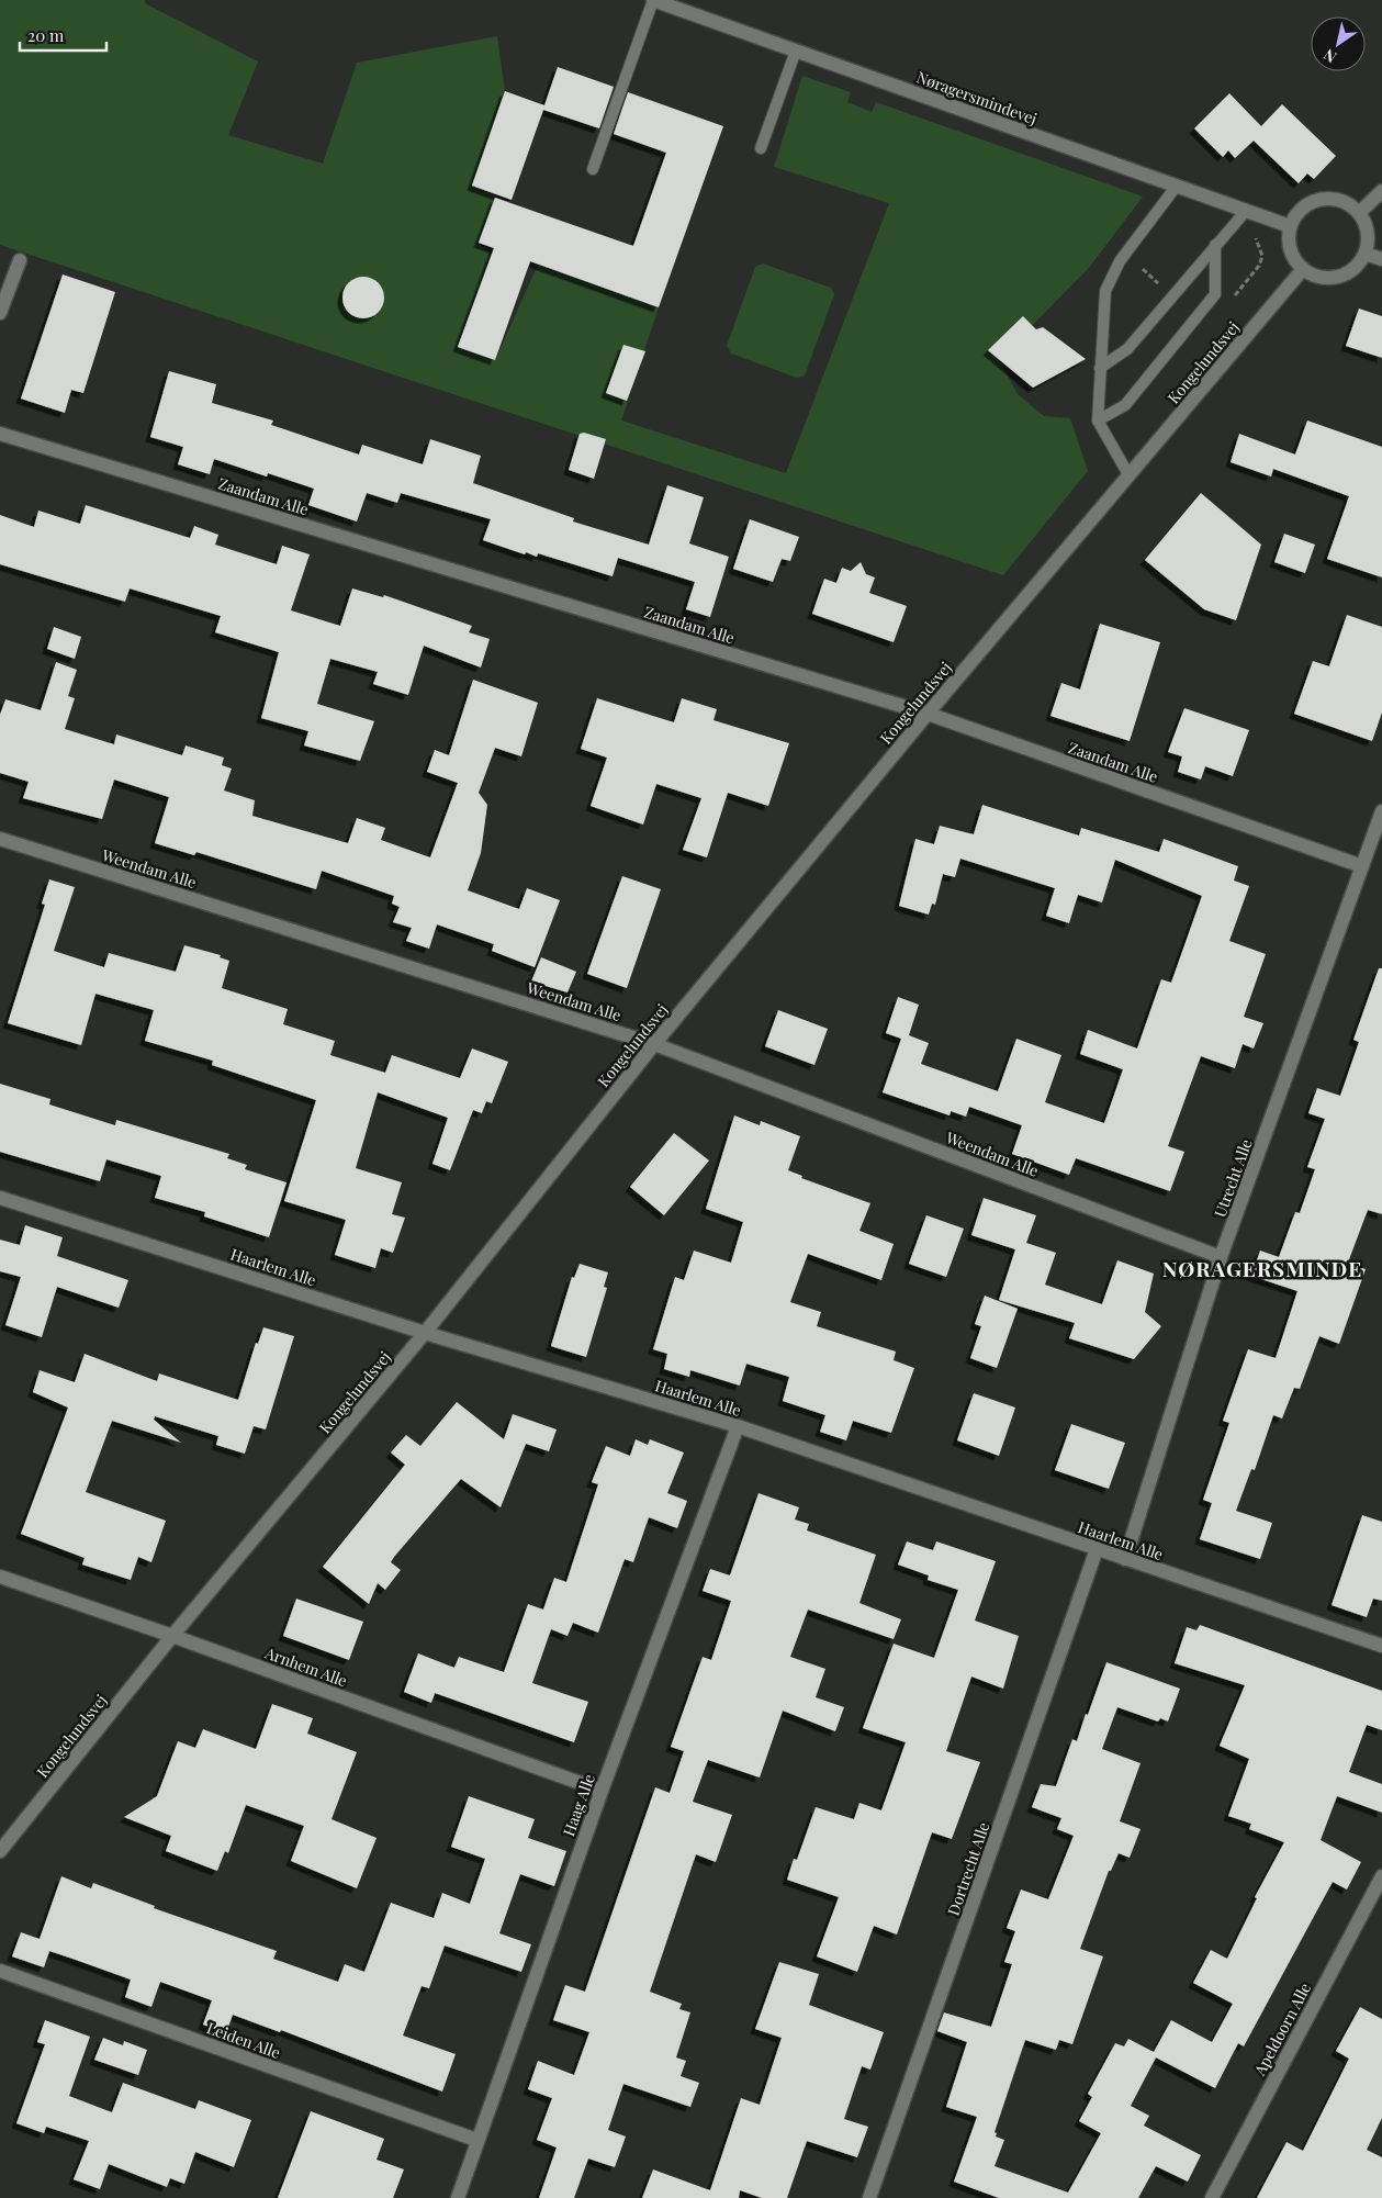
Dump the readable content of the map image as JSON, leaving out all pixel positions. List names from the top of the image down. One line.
{"streets":{"street":["Nøragersmindevej","Kongelundsvej","Zaandam Alle","Weendam Alle","Utrecht Alle","Haarlem Alle","Arnhem Alle","Haag Alle","Dortrecht Alle","Apeldoorn Alle","Leiden Alle"]},"crossings":[["Nøragersmindevej","Kongelundsvej"],["Kongelundsvej","Zaandam Alle"],["Kongelundsvej","Weendam Alle"],["Kongelundsvej","Haarlem Alle"],["Kongelundsvej","Arnhem Alle"],["Zaandam Alle","Utrecht Alle"],["Weendam Alle","Utrecht Alle"],["Utrecht Alle","Haarlem Alle"],["Haarlem Alle","Haag Alle"],["Haarlem Alle","Dortrecht Alle"],["Arnhem Alle","Haag Alle"],["Haag Alle","Leiden Alle"]],"districts":["NØRAGERSMINDE"],"scale_bar":"20 m","north":"bottom left"}
